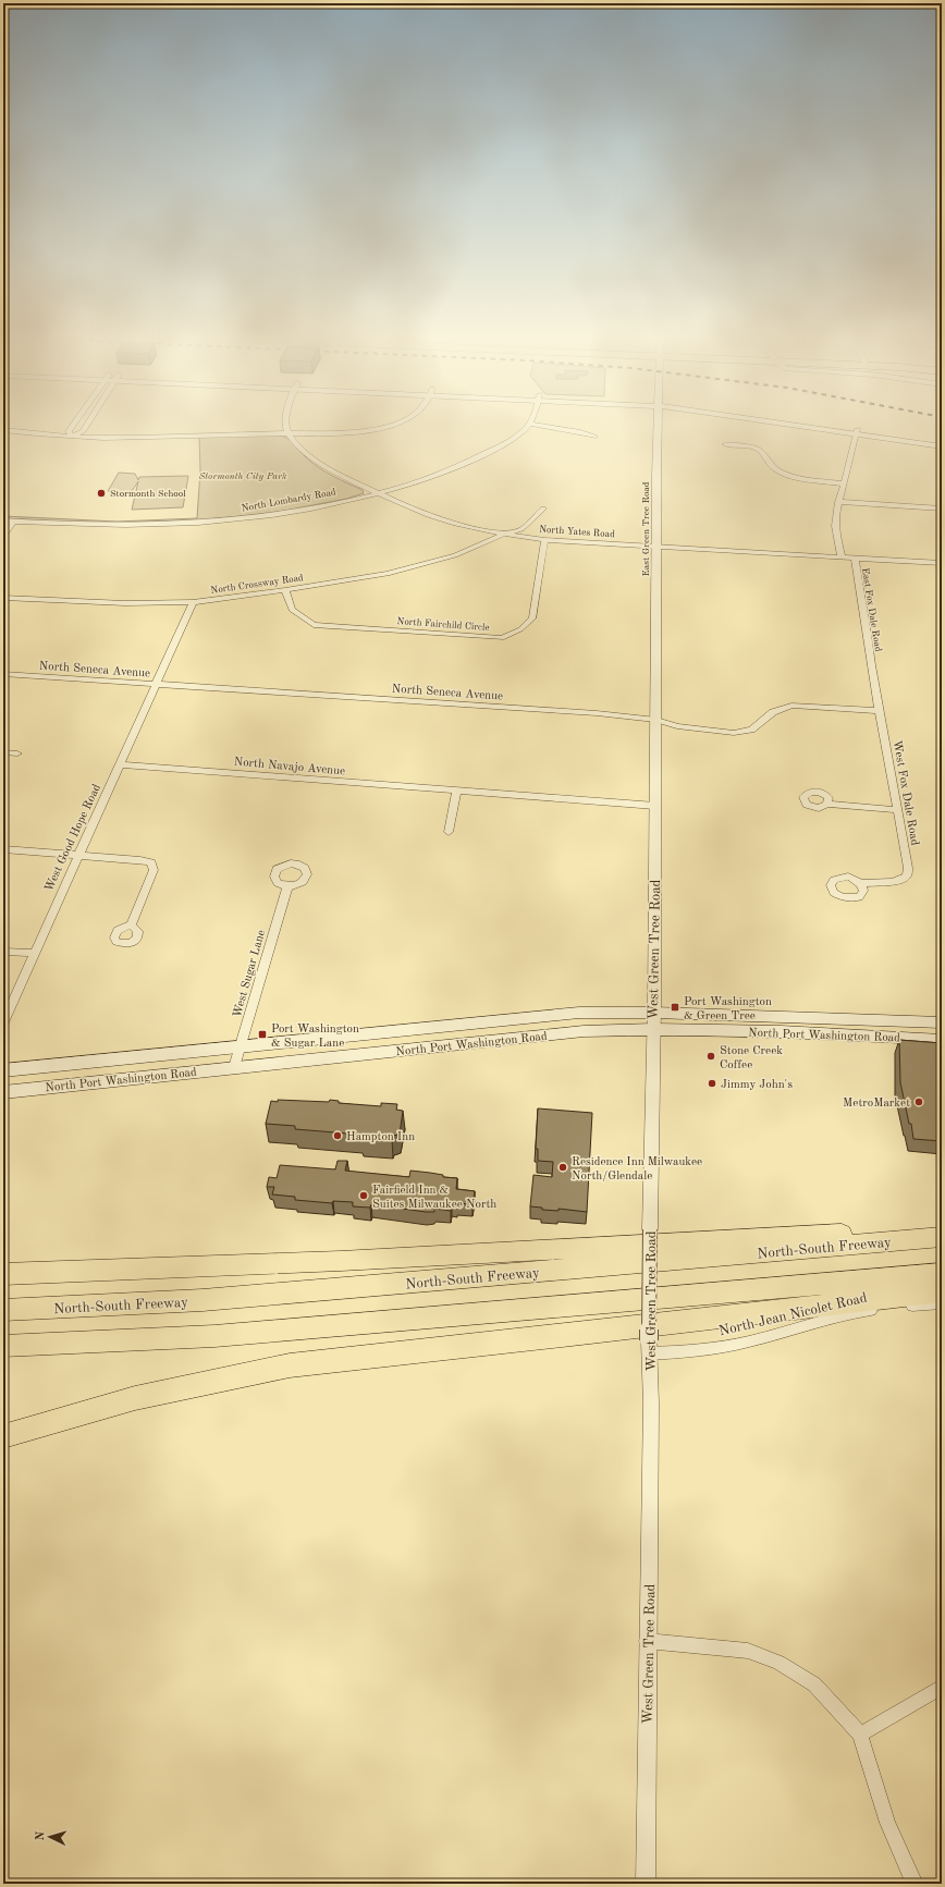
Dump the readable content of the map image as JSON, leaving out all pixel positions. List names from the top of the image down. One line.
{"streets":{"highway":["North-South Freeway"],"main road":["North Port Washington Road"],"street":["North Lombardy Road","East Green Tree Road","North Yates Road","North Crossway Road","East Fox Dale Road","North Fairchild Circle","North Seneca Avenue","North Navajo Avenue","West Fox Dale Road","West Good Hope Road","West Green Tree Road","West Sugar Lane","North Jean Nicolet Road"]},"crossings":[["North Lombardy Road","North Yates Road"],["East Green Tree Road","North Yates Road"],["East Green Tree Road","North Seneca Avenue"],["East Green Tree Road","West Green Tree Road"],["North Yates Road","North Crossway Road"],["North Yates Road","East Fox Dale Road"],["North Yates Road","North Fairchild Circle"],["North Crossway Road","North Fairchild Circle"],["North Crossway Road","West Good Hope Road"],["East Fox Dale Road","West Fox Dale Road"],["North Seneca Avenue","West Fox Dale Road"],["North Seneca Avenue","West Good Hope Road"],["North Seneca Avenue","West Green Tree Road"],["North Navajo Avenue","West Good Hope Road"],["North Navajo Avenue","West Green Tree Road"],["West Green Tree Road","North Port Washington Road"],["West Green Tree Road","North Jean Nicolet Road"],["West Sugar Lane","North Port Washington Road"]],"parks":["Stormonth City Park"],"places":{"other":["Stormonth School","Stone Creek Coffee","Jimmy John's","MetroMarket","Hampton Inn","Residence Inn Milwaukee North/Glendale","Fairfield Inn & Suites Milwaukee North"],"transit":["Port Washington & Green Tree","Port Washington & Sugar Lane"]},"north":"left"}
